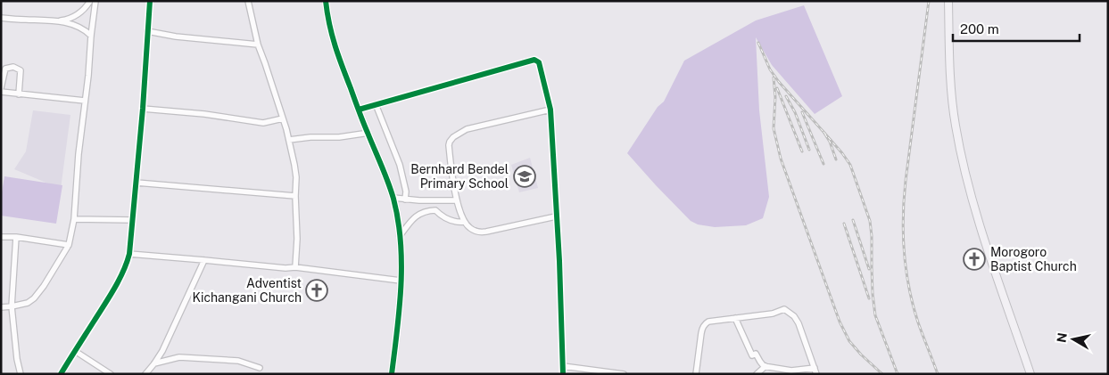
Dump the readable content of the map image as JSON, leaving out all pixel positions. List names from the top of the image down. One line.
{"places":{"school or university":["Bernhard Bendel Primary School"],"church":["Morogoro Baptist Church","Adventist Kichangani Church"]},"scale_bar":"200 m","north":"left"}
